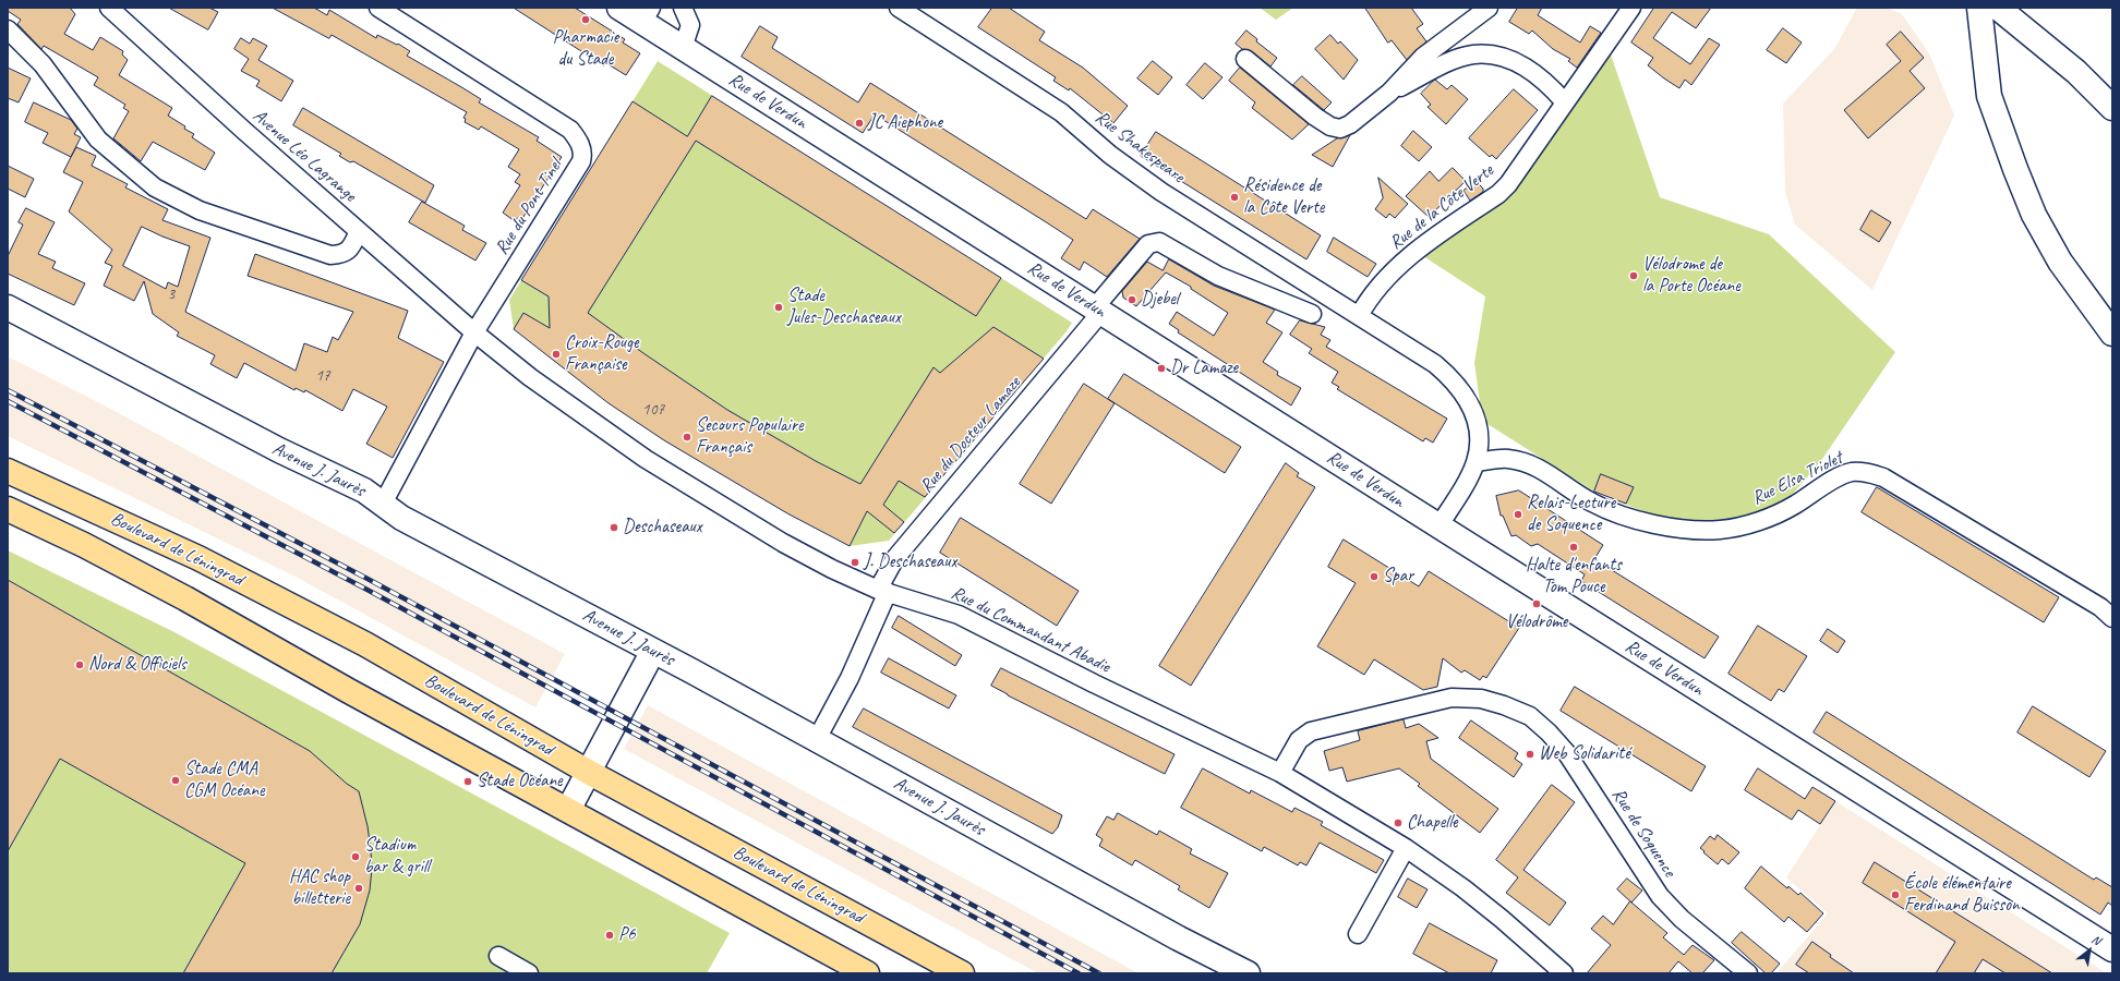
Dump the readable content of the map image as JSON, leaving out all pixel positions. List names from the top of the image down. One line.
{"streets":{"main road":["Boulevard de Léningrad"],"street":["Rue de Verdun","Rue Shakespeare","Avenue Léo Lagrange","Rue du Pont Tinel","Rue de la Côte Verte","Rue du Docteur Lamaze","Avenue J. Jaurès","Rue Elsa Triolet","Rue du Commandant Abadie","Rue de Soquence"]},"crossings":[["Rue de Verdun","Rue du Docteur Lamaze"],["Rue Shakespeare","Rue de la Côte Verte"],["Avenue Léo Lagrange","Rue du Pont Tinel"],["Avenue Léo Lagrange","Rue du Commandant Abadie"],["Rue du Pont Tinel","Avenue J. Jaurès"],["Rue du Pont Tinel","Rue du Commandant Abadie"],["Rue du Docteur Lamaze","Avenue J. Jaurès"],["Rue du Docteur Lamaze","Rue du Commandant Abadie"],["Rue du Commandant Abadie","Rue de Soquence"]],"places":["Pharmacie du Stade","JC Aiephone","Résidence de la Côte Verte","Vélodrome de la Porte Océane","Djebel","Stade Jules-Deschaseaux","Croix-Rouge Française","Dr Lamaze","Secours Populaire Français","Relais-Lecture de Soquence","Deschaseaux","Halte d'enfants Tom Pouce","J. Deschaseaux","Spar","Vélodrôme","Nord & Officiels","Web Solidarité","Stade CMA CGM Océane","Stade Océane","Chapelle","Stadium bar & grill","HAC shop billetterie","École élémentaire Ferdinand Buisson","P6"],"house_numbers":["3","17","107"],"north":"top right"}
